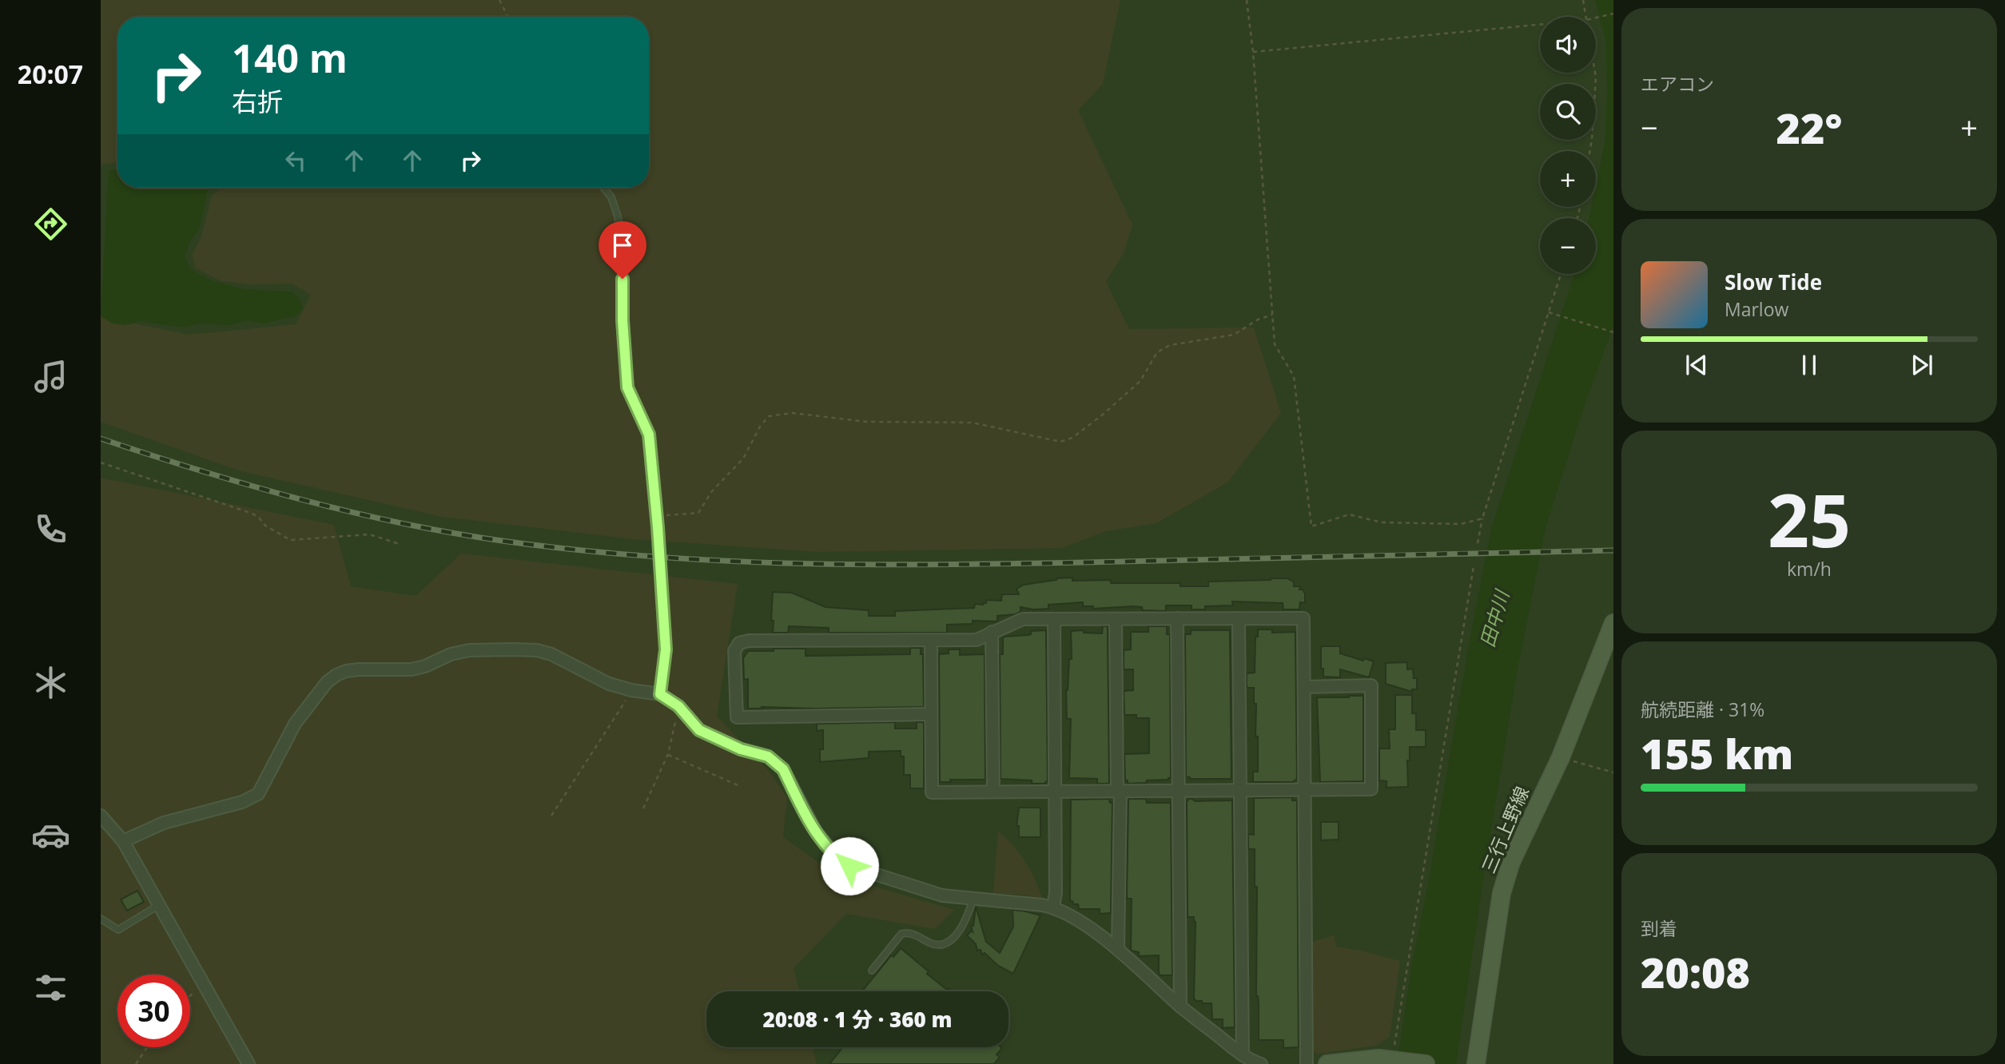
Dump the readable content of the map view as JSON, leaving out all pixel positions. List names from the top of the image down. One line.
{"streets":{"main road":["三行上野線"]},"water":["田中川"],"page":{"tabs":"20:07","tile":["エアコン",["25","km/h"],["航続距離 · 31%","155 km"],["到着","20:08"]],"map_buttons":["+","−"],"turn":["140 m","右折"],"heat":["−","22°","+"],"song":["Slow Tide","Marlow"],"limit":"30","trip":"20:08 · 1 分 · 360 m"}}
